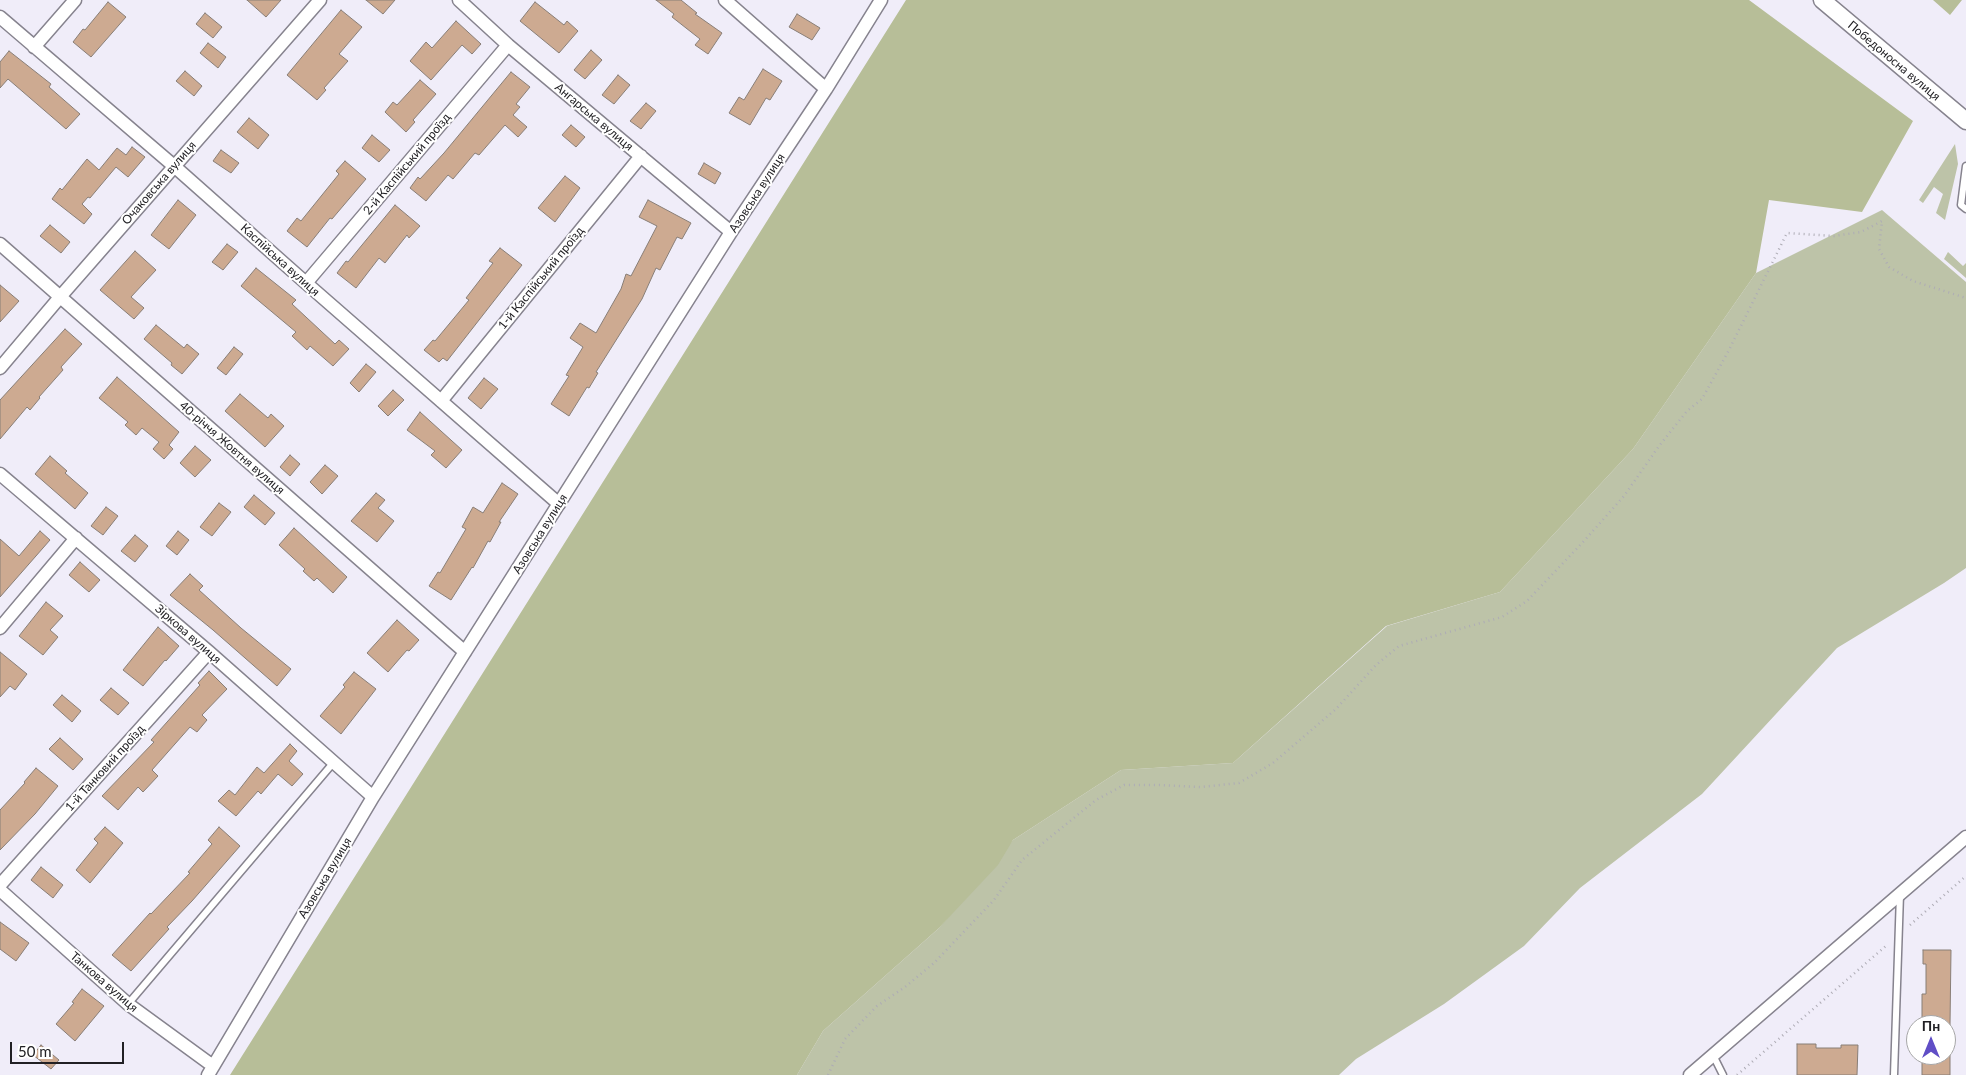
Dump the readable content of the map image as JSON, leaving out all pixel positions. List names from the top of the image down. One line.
{"streets":{"street":["Победоносна вулиця","Ангарська вулиця","2-й Каспійський проїзд","Очаковська вулиця","Азовська вулиця","Каспійська вулиця","1-й Каспійський проїзд","40-річчя Жовтня вулиця","Зіркова вулиця","1-й Танковий проїзд","Танкова вулиця"]},"crossings":[["Ангарська вулиця","2-й Каспійський проїзд"],["Ангарська вулиця","Азовська вулиця"],["Ангарська вулиця","1-й Каспійський проїзд"],["2-й Каспійський проїзд","Каспійська вулиця"],["Очаковська вулиця","Каспійська вулиця"],["Очаковська вулиця","40-річчя Жовтня вулиця"],["Азовська вулиця","Каспійська вулиця"],["Азовська вулиця","40-річчя Жовтня вулиця"],["Азовська вулиця","Зіркова вулиця"],["Азовська вулиця","Танкова вулиця"],["Каспійська вулиця","1-й Каспійський проїзд"],["Зіркова вулиця","1-й Танковий проїзд"]],"scale_bar":"50 m","north":"top"}
